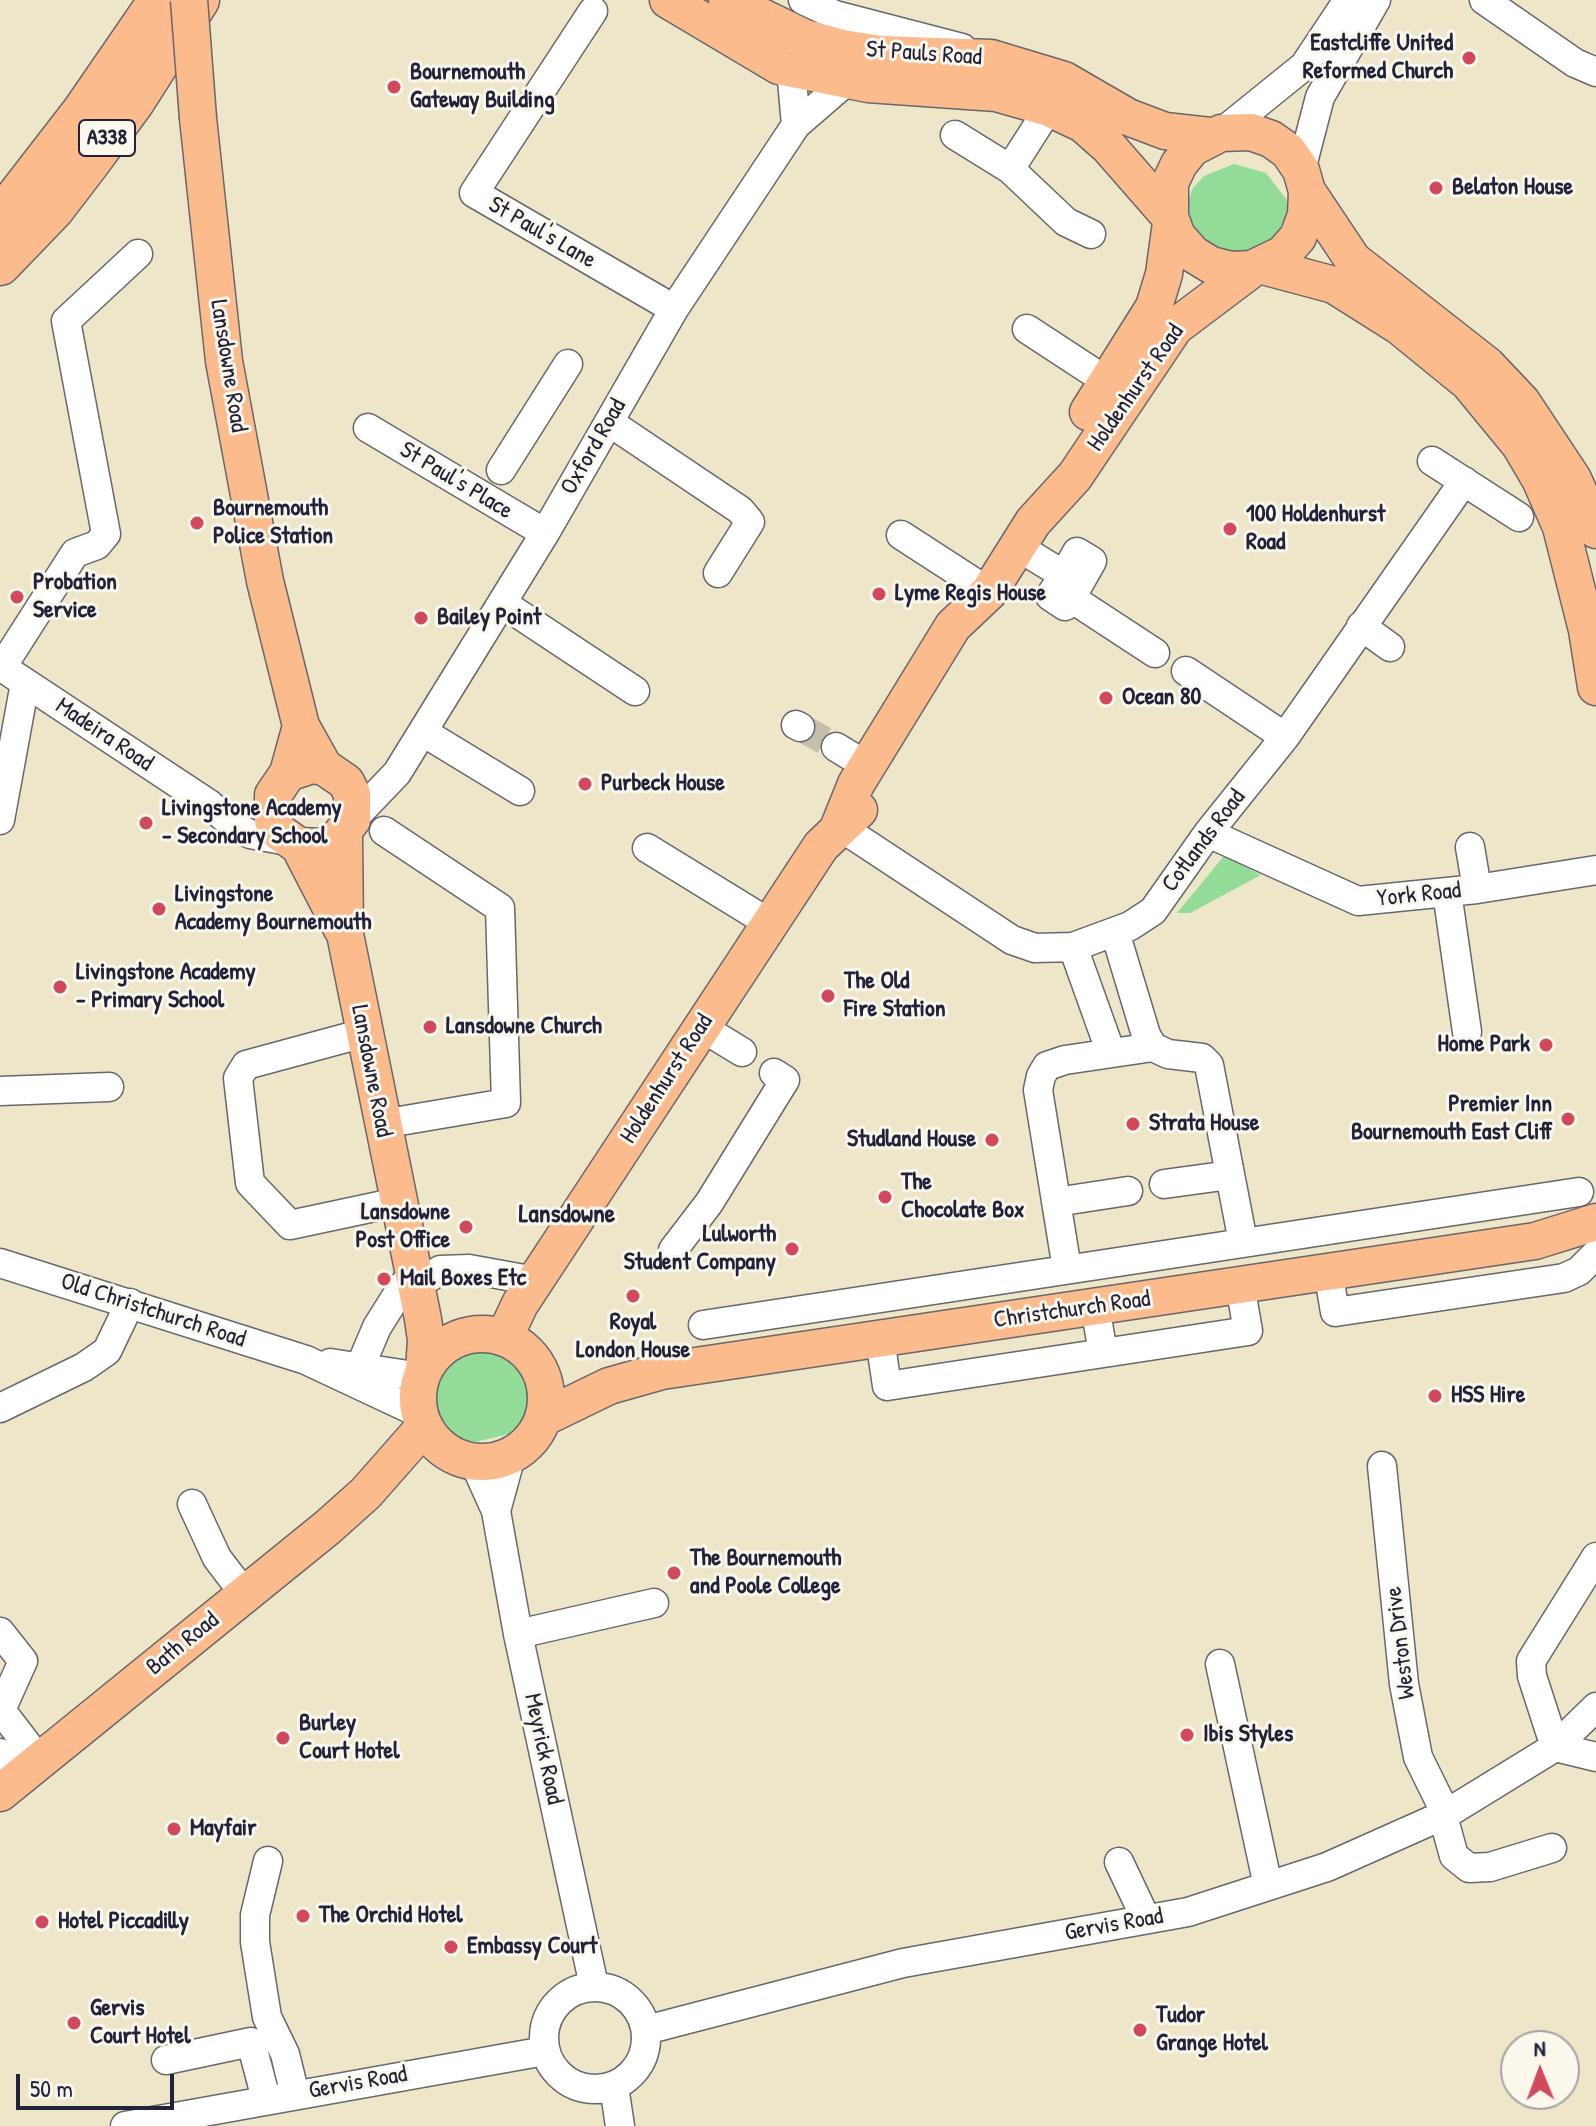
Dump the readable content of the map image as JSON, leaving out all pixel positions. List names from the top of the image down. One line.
{"streets":{"highway":["A338"],"main road":["St Pauls Road","Lansdowne Road","Holdenhurst Road","Christchurch Road","Bath Road"],"street":["St Paul's Lane","Oxford Road","St Paul's Place","Madeira Road","Cotlands Road","York Road","Old Christchurch Road","Weston Drive","Meyrick Road","Gervis Road"]},"crossings":[["St Pauls Road","Holdenhurst Road"],["St Pauls Road","Oxford Road"],["St Paul's Lane","Oxford Road"],["Lansdowne Road","Holdenhurst Road"],["Lansdowne Road","Oxford Road"],["Lansdowne Road","Madeira Road"],["Lansdowne Road","Christchurch Road"],["Lansdowne Road","Old Christchurch Road"],["Lansdowne Road","Bath Road"],["Lansdowne Road","Meyrick Road"],["Holdenhurst Road","Cotlands Road"],["Holdenhurst Road","Christchurch Road"],["Holdenhurst Road","Old Christchurch Road"],["Holdenhurst Road","Bath Road"],["Holdenhurst Road","Meyrick Road"],["Oxford Road","St Paul's Place"],["Oxford Road","Madeira Road"],["Cotlands Road","York Road"],["Christchurch Road","Old Christchurch Road"],["Christchurch Road","Bath Road"],["Christchurch Road","Meyrick Road"],["Old Christchurch Road","Bath Road"],["Old Christchurch Road","Meyrick Road"],["Weston Drive","Gervis Road"],["Bath Road","Meyrick Road"],["Meyrick Road","Gervis Road"]],"districts":["Lansdowne"],"places":["Eastcliffe United Reformed Church","Bournemouth Gateway Building","Belaton House","Bournemouth Police Station","100 Holdenhurst Road","Lyme Regis House","Probation Service","Bailey Point","Ocean 80","Purbeck House","Livingstone Academy - Secondary School","Livingstone Academy Bournemouth","Livingstone Academy - Primary School","The Old Fire Station","Lansdowne Church","Home Park","Premier Inn Bournemouth East Cliff","Strata House","Studland House","The Chocolate Box","Lansdowne Post Office","Lulworth Student Company","Mail Boxes Etc","Royal London House","HSS Hire","The Bournemouth and Poole College","Ibis Styles","Burley Court Hotel","Mayfair","The Orchid Hotel","Hotel Piccadilly","Embassy Court","Gervis Court Hotel","Tudor Grange Hotel"],"scale_bar":"50 m","north":"top"}
